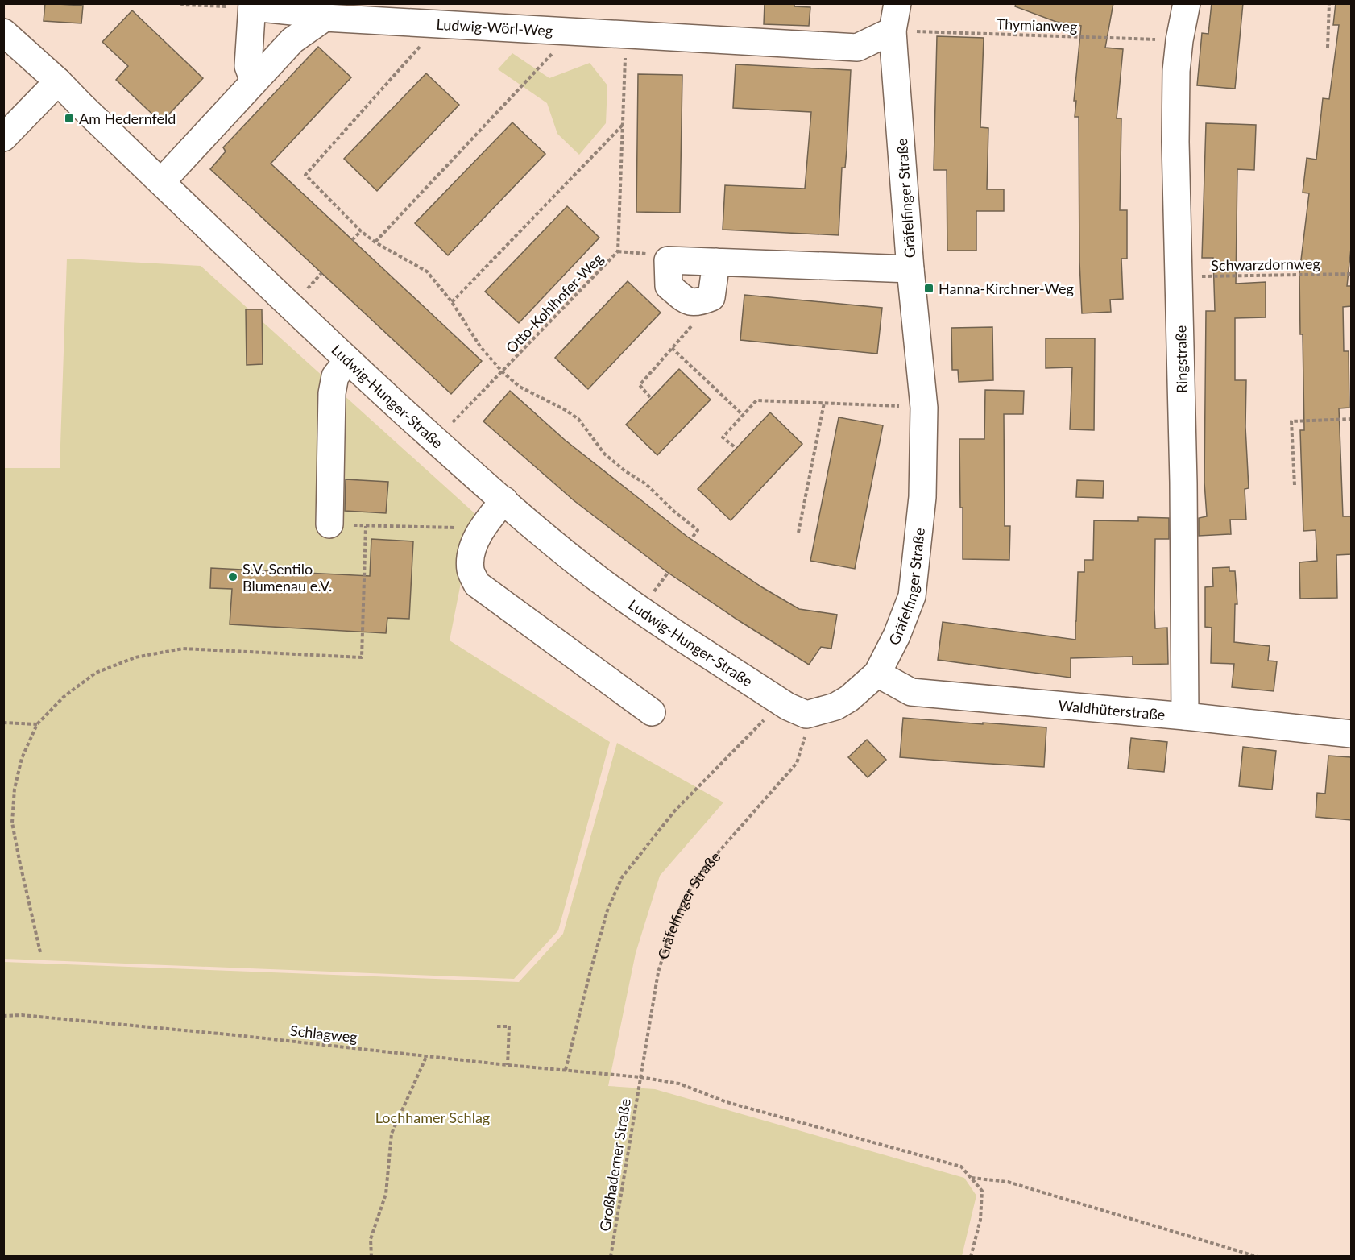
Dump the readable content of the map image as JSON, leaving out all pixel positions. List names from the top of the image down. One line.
{"streets":{"street":["Ludwig-Wörl-Weg","Gräfelfinger Straße","Ringstraße","Ludwig-Hunger-Straße","Waldhüterstraße"],"path":["Thymianweg","Schwarzdornweg","Otto-Kohlhofer-Weg","Schlagweg","Großhaderner Straße"]},"crossings":[["Thymianweg","Ludwig-Wörl-Weg"],["Thymianweg","Gräfelfinger Straße"],["Thymianweg","Ringstraße"],["Ludwig-Wörl-Weg","Gräfelfinger Straße"],["Ludwig-Wörl-Weg","Otto-Kohlhofer-Weg"],["Gräfelfinger Straße","Ludwig-Hunger-Straße"],["Gräfelfinger Straße","Waldhüterstraße"],["Gräfelfinger Straße","Schlagweg"],["Gräfelfinger Straße","Großhaderner Straße"],["Schwarzdornweg","Ringstraße"],["Otto-Kohlhofer-Weg","Ludwig-Hunger-Straße"],["Ringstraße","Waldhüterstraße"],["Schlagweg","Großhaderner Straße"]],"parks":["Lochhamer Schlag"],"places":{"transit":["Am Hedernfeld","Hanna-Kirchner-Weg"],"other":["S.V. Sentilo Blumenau e.V."]}}
